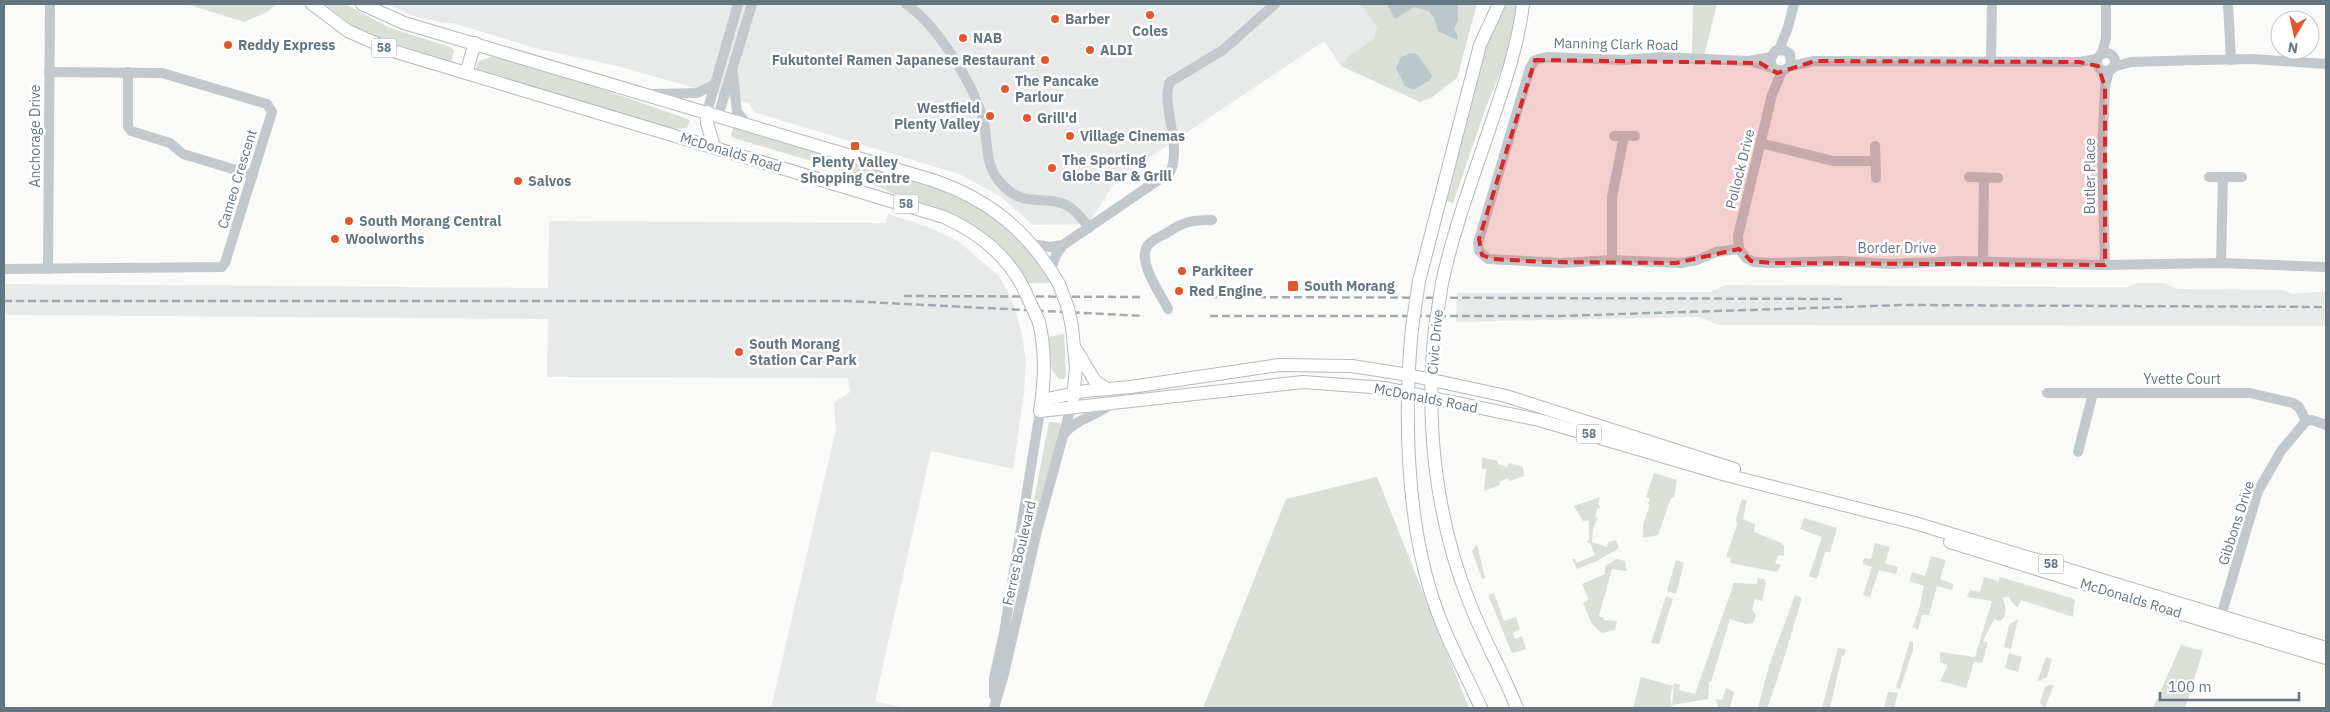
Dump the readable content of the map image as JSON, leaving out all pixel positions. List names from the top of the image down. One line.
{"streets":{"main road":["58","McDonalds Road","Civic Drive"],"street":["Manning Clark Road","Anchorage Drive","Pollock Drive","Butler Place","Cameo Crescent","Border Drive","Yvette Court","Gibbons Drive","Ferres Boulevard"]},"crossings":[["Manning Clark Road","Pollock Drive"],["Manning Clark Road","Butler Place"],["58","McDonalds Road"],["58","Ferres Boulevard"],["Anchorage Drive","Cameo Crescent"],["McDonalds Road","Civic Drive"],["McDonalds Road","Gibbons Drive"],["McDonalds Road","Ferres Boulevard"],["Pollock Drive","Border Drive"],["Butler Place","Border Drive"],["Yvette Court","Gibbons Drive"]],"places":{"other":["Coles","Barber","NAB","Reddy Express","ALDI","Fukutontei Ramen Japanese Restaurant","The Pancake Parlour","Westfield Plenty Valley","Grill'd","Village Cinemas","The Sporting Globe Bar & Grill","Salvos","South Morang Central","Woolworths","Parkiteer","Red Engine","South Morang Station Car Park"],"transit":["Plenty Valley Shopping Centre","South Morang"]},"scale_bar":"100 m","north":"bottom"}
